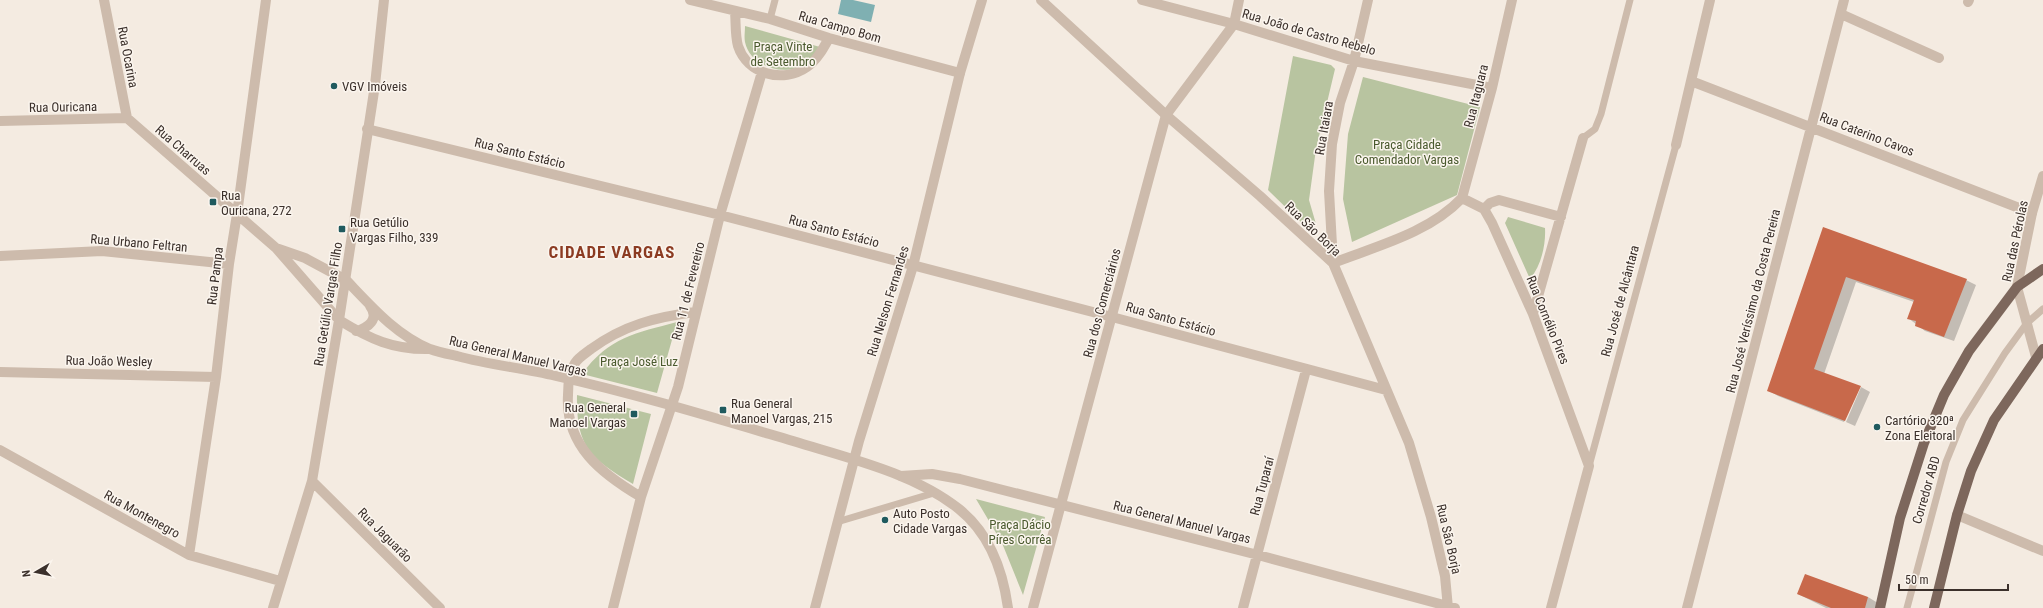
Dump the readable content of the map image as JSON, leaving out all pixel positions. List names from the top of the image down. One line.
{"streets":{"street":["Rua Campo Bom","Rua João de Castro Rebelo","Rua Ocarina","Rua Itaguara","Rua Ouricana","Rua Itaiara","Rua Caterino Cavos","Rua Charruas","Rua Santo Estácio","Rua São Borja","Rua das Pérolas","Rua Urbano Feltran","Rua Pampa","Rua 11 de Fevereiro","Rua Nelson Fernandes","Rua José de Alcântara","Rua José Veríssimo da Costa Pereira","Rua dos Comerciários","Rua Getúlio Vargas Filho","Rua Cornélio Pires","Rua General Manuel Vargas","Rua João Wesley","Rua Tuparaí","Rua Montenegro","Rua Jaguarão"],"lane":["Corredor ABD"]},"crossings":[["Rua Campo Bom","Rua Nelson Fernandes"],["Rua João de Castro Rebelo","Rua Itaguara"],["Rua João de Castro Rebelo","Rua Itaiara"],["Rua João de Castro Rebelo","Rua dos Comerciários"],["Rua Ocarina","Rua Ouricana"],["Rua Ocarina","Rua Charruas"],["Rua Ouricana","Rua Charruas"],["Rua Itaiara","Rua São Borja"],["Rua Caterino Cavos","Rua das Pérolas"],["Rua Caterino Cavos","Rua José de Alcântara"],["Rua Caterino Cavos","Rua José Veríssimo da Costa Pereira"],["Rua Charruas","Rua Pampa"],["Rua Charruas","Rua Getúlio Vargas Filho"],["Rua Charruas","Rua General Manuel Vargas"],["Rua Santo Estácio","Rua São Borja"],["Rua Santo Estácio","Rua 11 de Fevereiro"],["Rua Santo Estácio","Rua Nelson Fernandes"],["Rua Santo Estácio","Rua dos Comerciários"],["Rua Santo Estácio","Rua Getúlio Vargas Filho"],["Rua Santo Estácio","Rua Tuparaí"],["Rua São Borja","Rua dos Comerciários"],["Rua São Borja","Rua General Manuel Vargas"],["Rua das Pérolas","Corredor ABD"],["Rua Urbano Feltran","Rua Pampa"],["Rua Pampa","Rua João Wesley"],["Rua Pampa","Rua Montenegro"],["Rua 11 de Fevereiro","Rua General Manuel Vargas"],["Rua Nelson Fernandes","Rua General Manuel Vargas"],["Rua José de Alcântara","Rua Cornélio Pires"],["Rua dos Comerciários","Rua General Manuel Vargas"],["Rua Getúlio Vargas Filho","Rua General Manuel Vargas"],["Rua Getúlio Vargas Filho","Rua Montenegro"],["Rua Getúlio Vargas Filho","Rua Jaguarão"],["Rua General Manuel Vargas","Rua Tuparaí"]],"districts":["CIDADE VARGAS"],"parks":["Praça Vinte de Setembro","Praça Cidade Comendador Vargas","Praça José Luz","Praça Dácio Píres Corrêa"],"places":{"other":["VGV Imóveis","Cartório 320ª Zona Eleitoral","Auto Posto Cidade Vargas"],"transit":["Rua Ouricana, 272","Rua Getúlio Vargas Filho, 339","Rua General Manoel Vargas, 215","Rua General Manoel Vargas"]},"scale_bar":"50 m","north":"left"}
